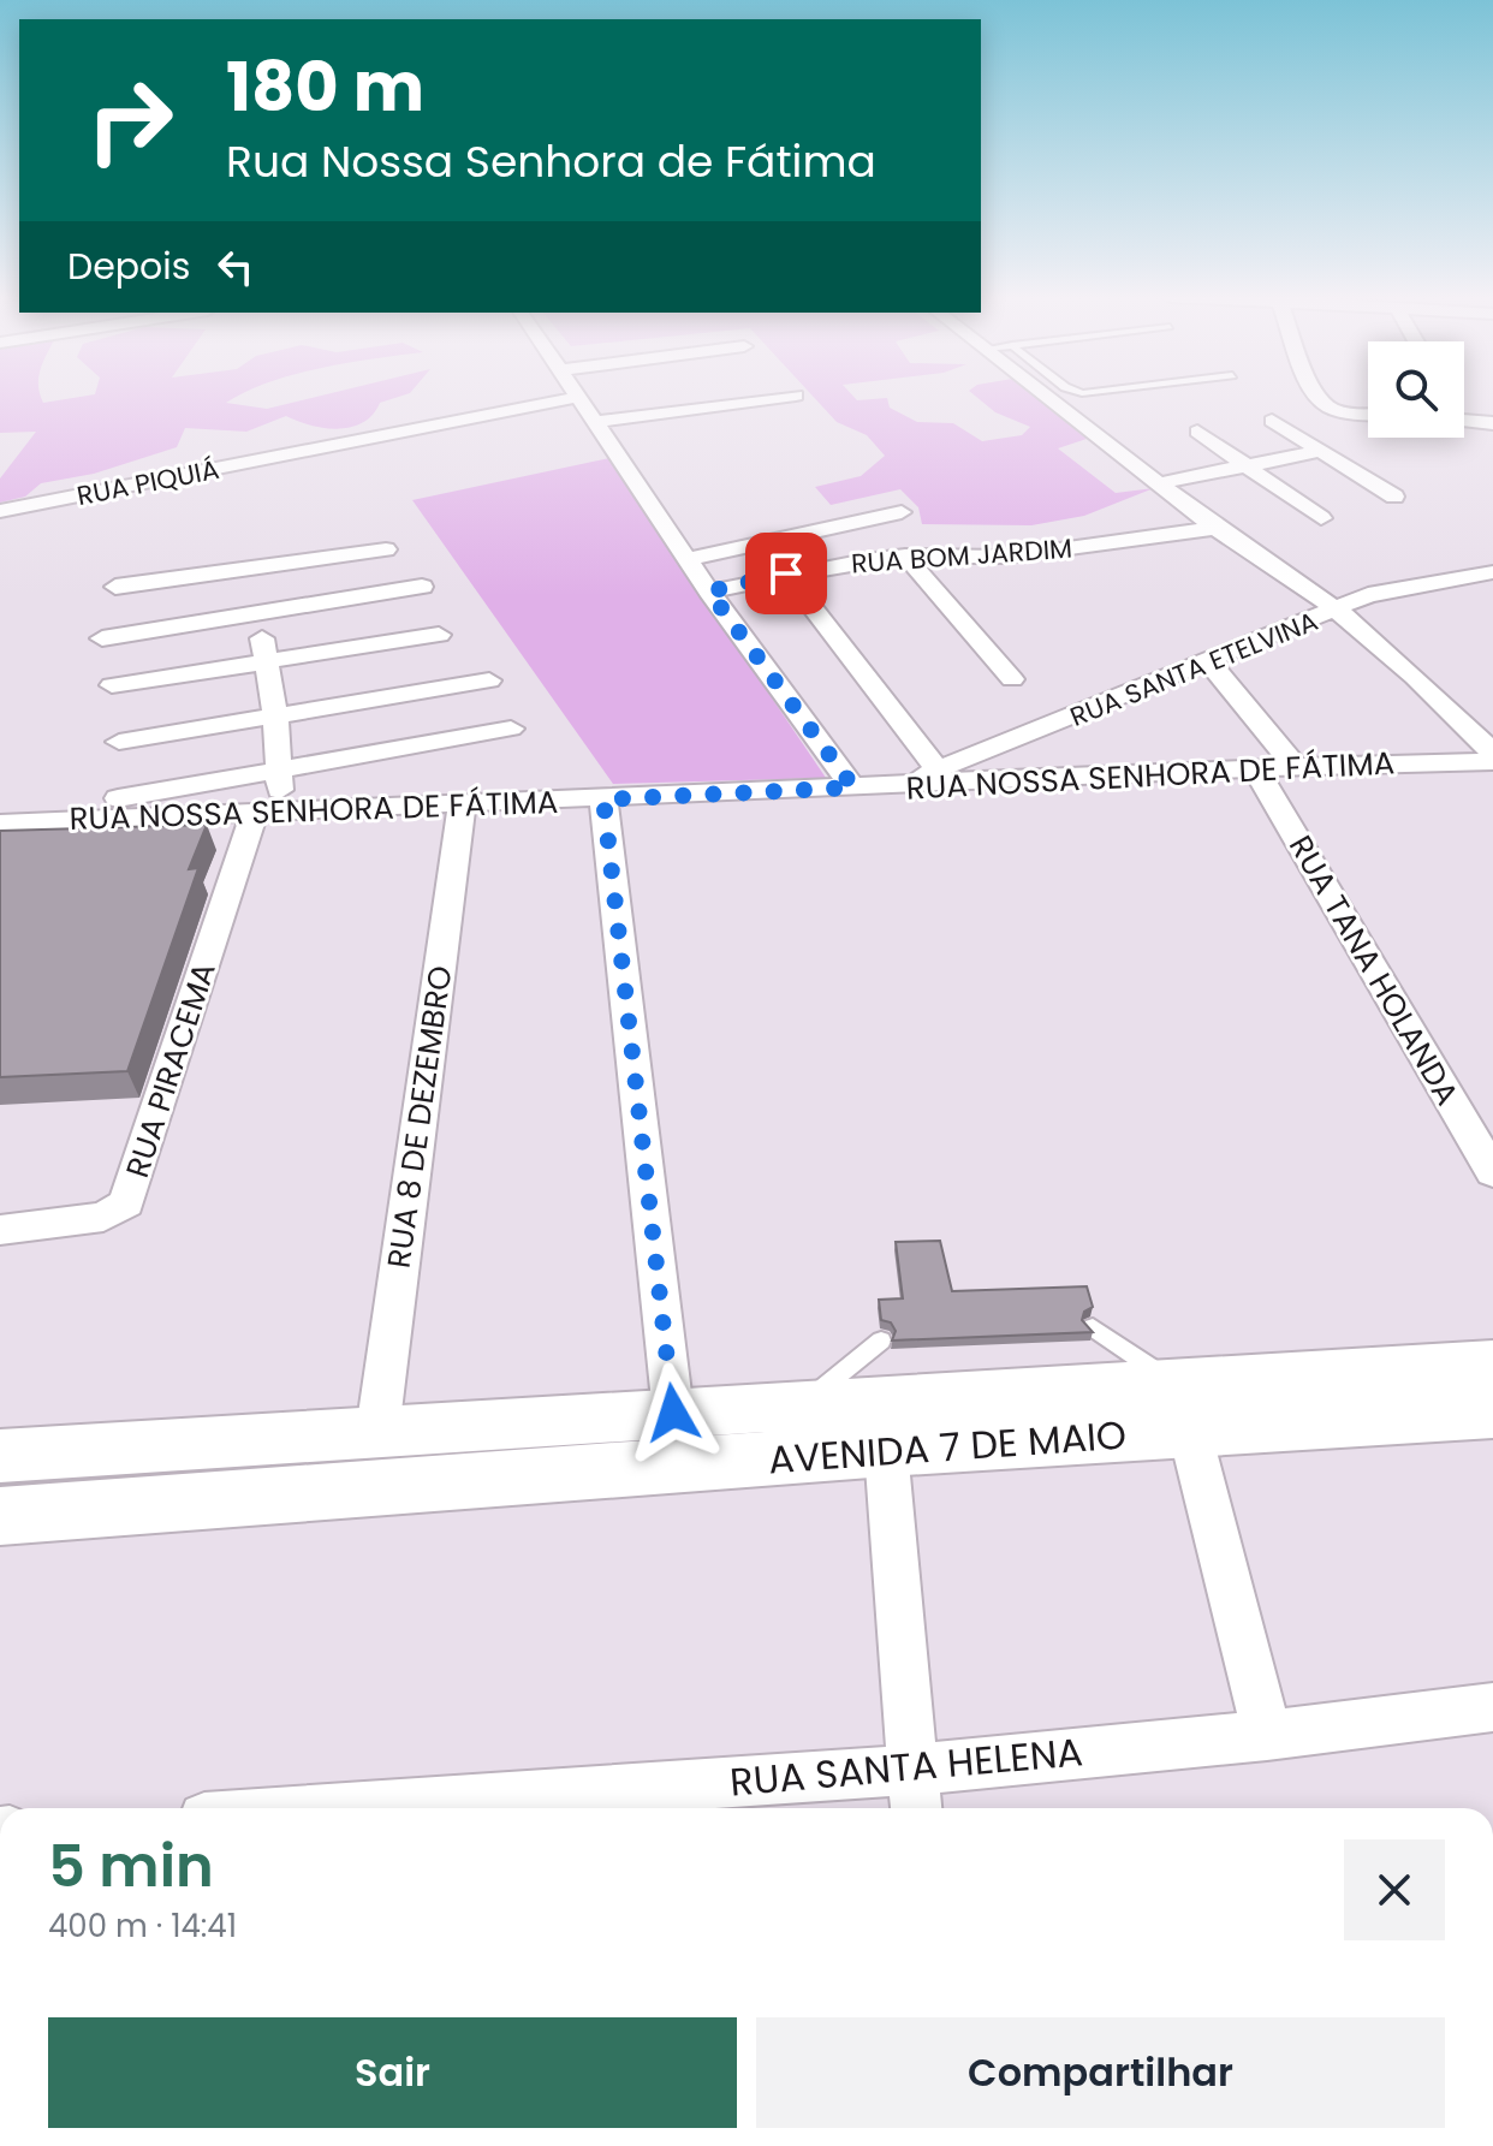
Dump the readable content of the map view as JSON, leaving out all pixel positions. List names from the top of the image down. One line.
{"streets":{"main road":["AVENIDA 7 DE MAIO"],"street":["RUA PIQUIÁ","RUA BOM JARDIM","RUA SANTA ETELVINA","RUA NOSSA SENHORA DE FÁTIMA","RUA TANA HOLANDA","RUA PIRACEMA","RUA 8 DE DEZEMBRO","RUA SANTA HELENA"]},"crossings":[["RUA SANTA ETELVINA","RUA NOSSA SENHORA DE FÁTIMA"],["RUA NOSSA SENHORA DE FÁTIMA","RUA TANA HOLANDA"],["RUA NOSSA SENHORA DE FÁTIMA","RUA PIRACEMA"],["RUA NOSSA SENHORA DE FÁTIMA","RUA 8 DE DEZEMBRO"],["RUA 8 DE DEZEMBRO","AVENIDA 7 DE MAIO"]],"page":{"turn":["180 m","Rua Nossa Senhora de Fátima"],"then":"Depois","heading":["5 min","400 m · 14:41"],"buttons":["Sair","Compartilhar"]}}
